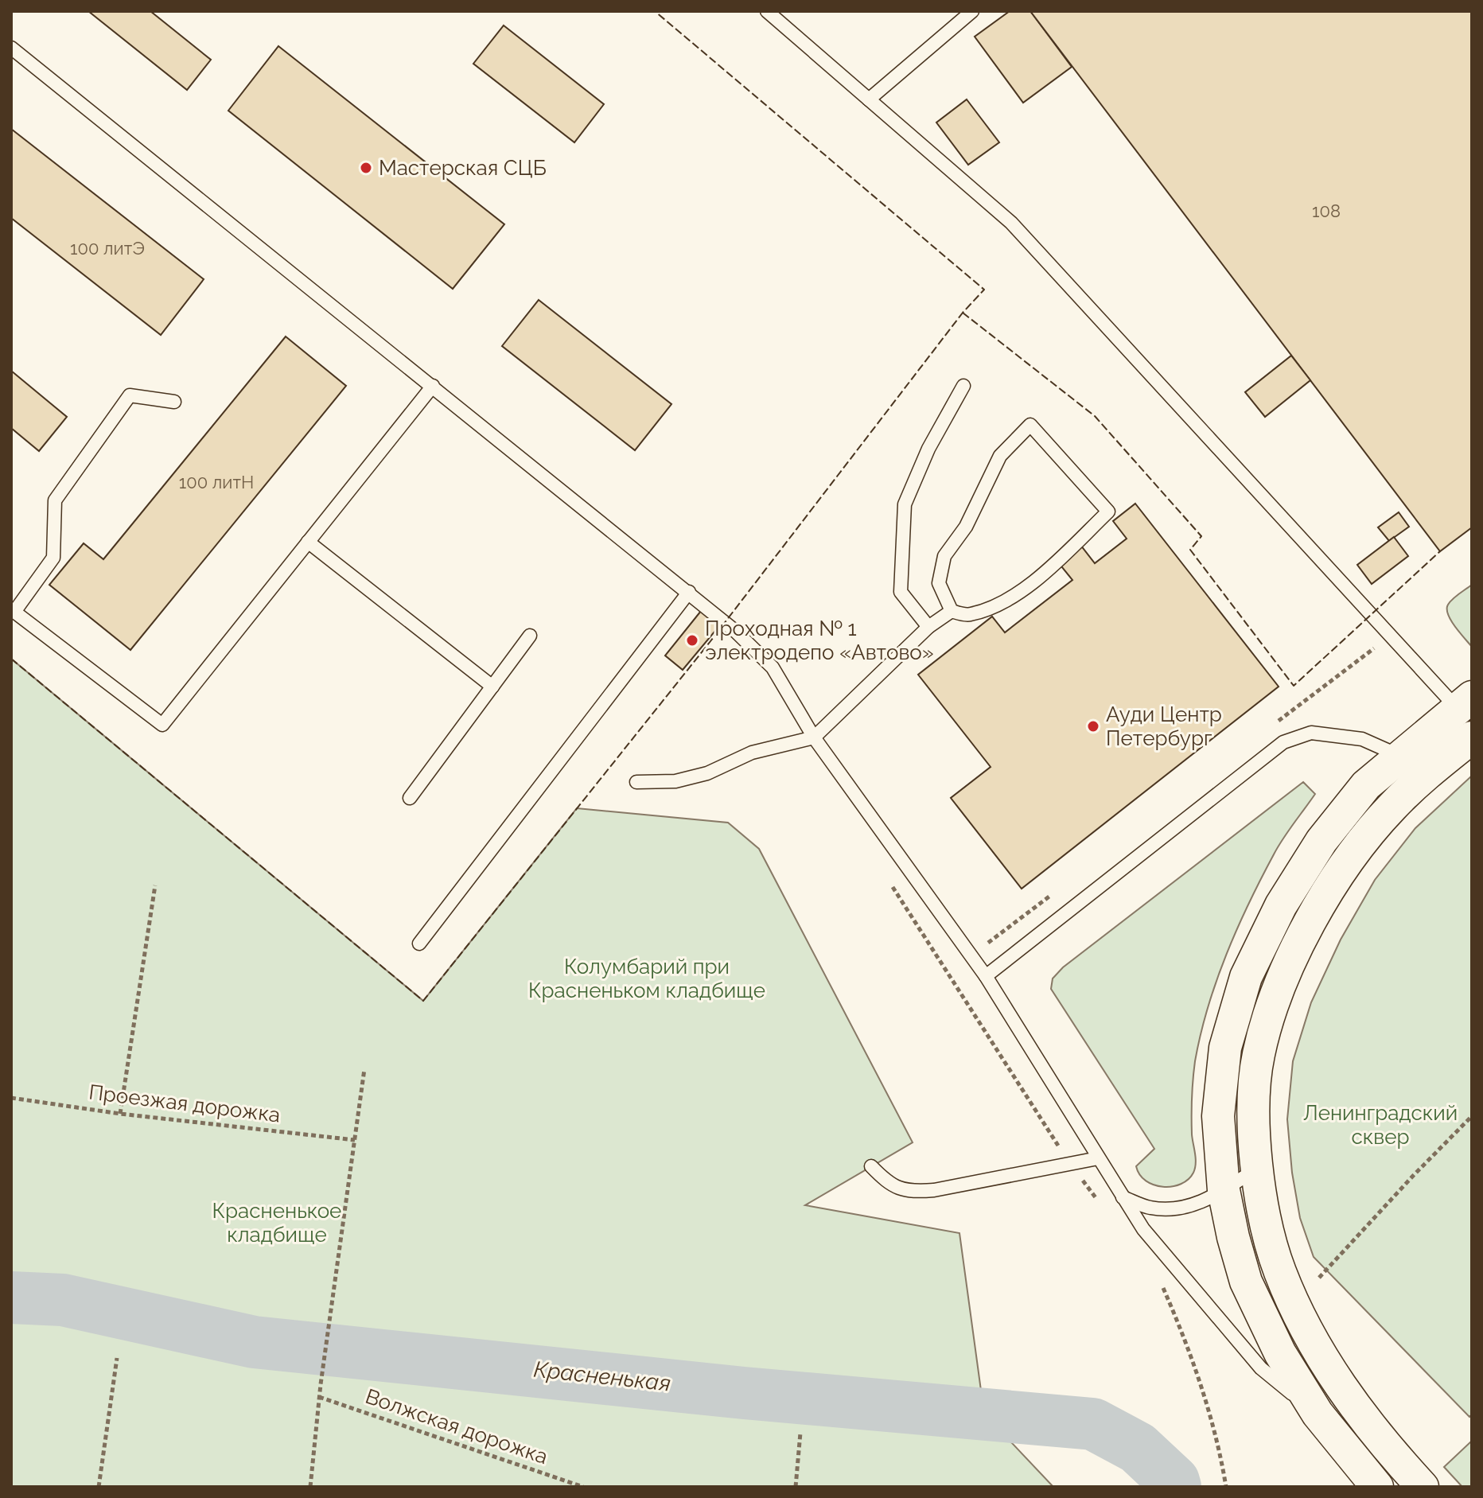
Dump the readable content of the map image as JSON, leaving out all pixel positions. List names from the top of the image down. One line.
{"streets":{"path":["Проезжая дорожка","Волжская дорожка"]},"water":["Красненькая"],"parks":["Колумбарий при Красненьком кладбище","Ленинградский сквер","Красненькое кладбище"],"places":["Мастерская СЦБ","Проходная № 1 электродепо «Автово»","Ауди Центр Петербург"],"house_numbers":["108","100 литЭ","100 литН"]}
